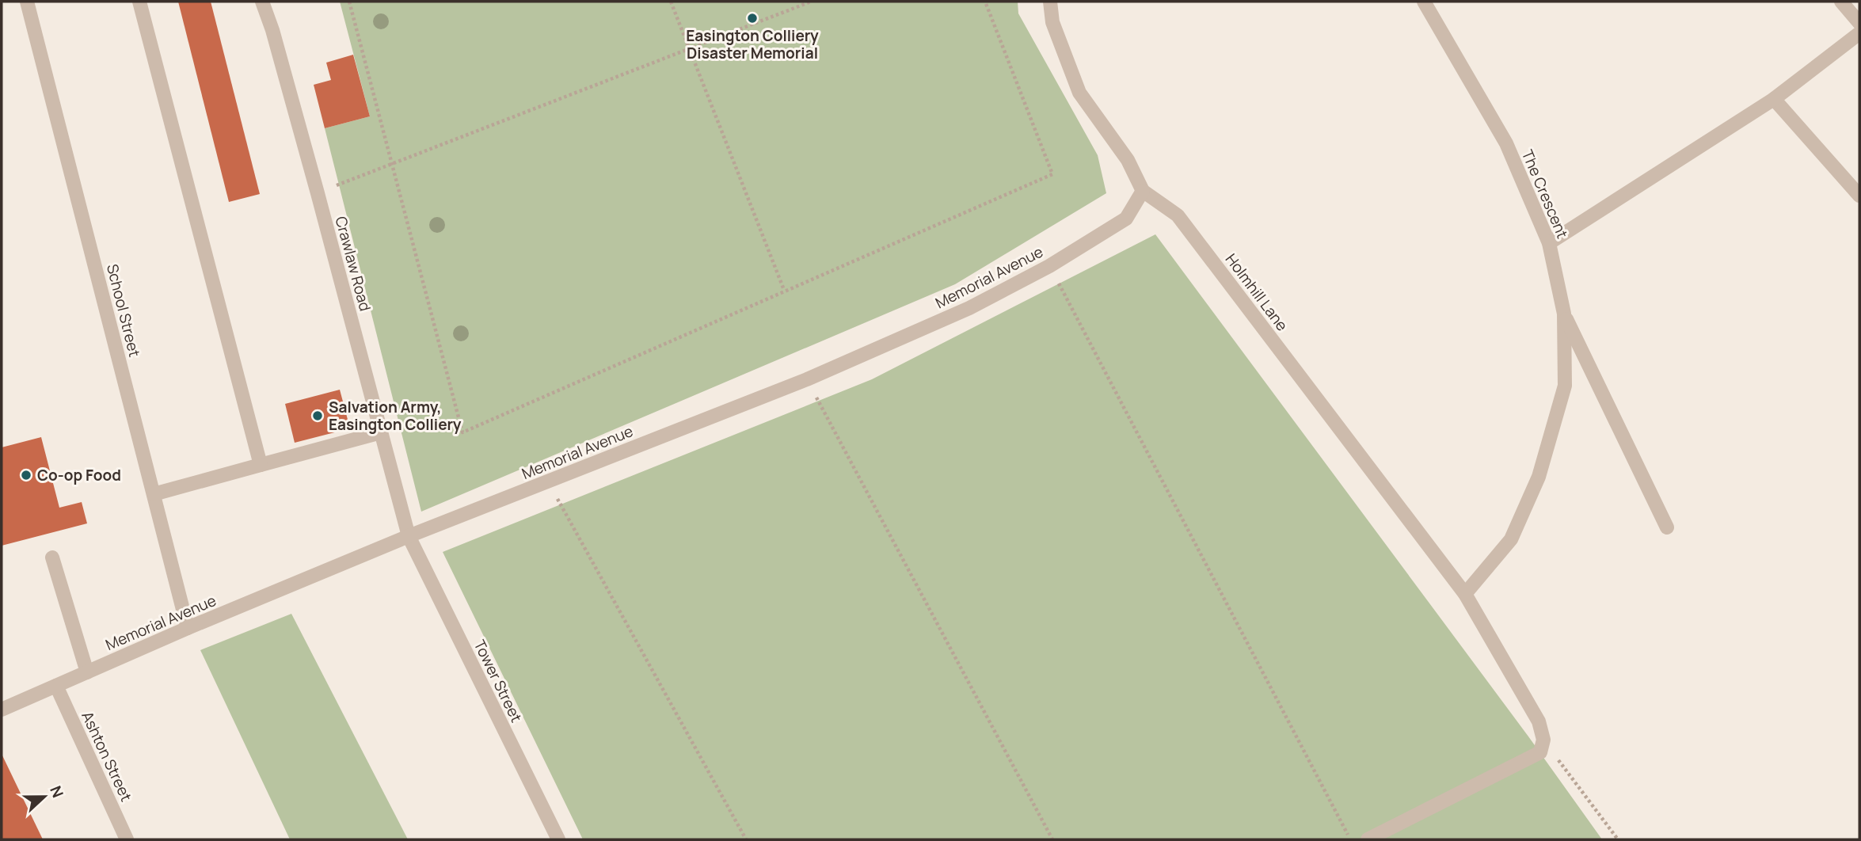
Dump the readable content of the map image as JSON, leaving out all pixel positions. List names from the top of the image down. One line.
{"streets":{"street":["The Crescent","Crawlaw Road","Memorial Avenue","Holmhill Lane","School Street","Tower Street","Ashton Street"]},"crossings":[["The Crescent","Holmhill Lane"],["Crawlaw Road","Memorial Avenue"],["Crawlaw Road","Tower Street"],["Memorial Avenue","Holmhill Lane"],["Memorial Avenue","School Street"],["Memorial Avenue","Tower Street"],["Memorial Avenue","Ashton Street"]],"places":["Easington Colliery Disaster Memorial","Salvation Army, Easington Colliery","Co-op Food"],"north":"right"}
